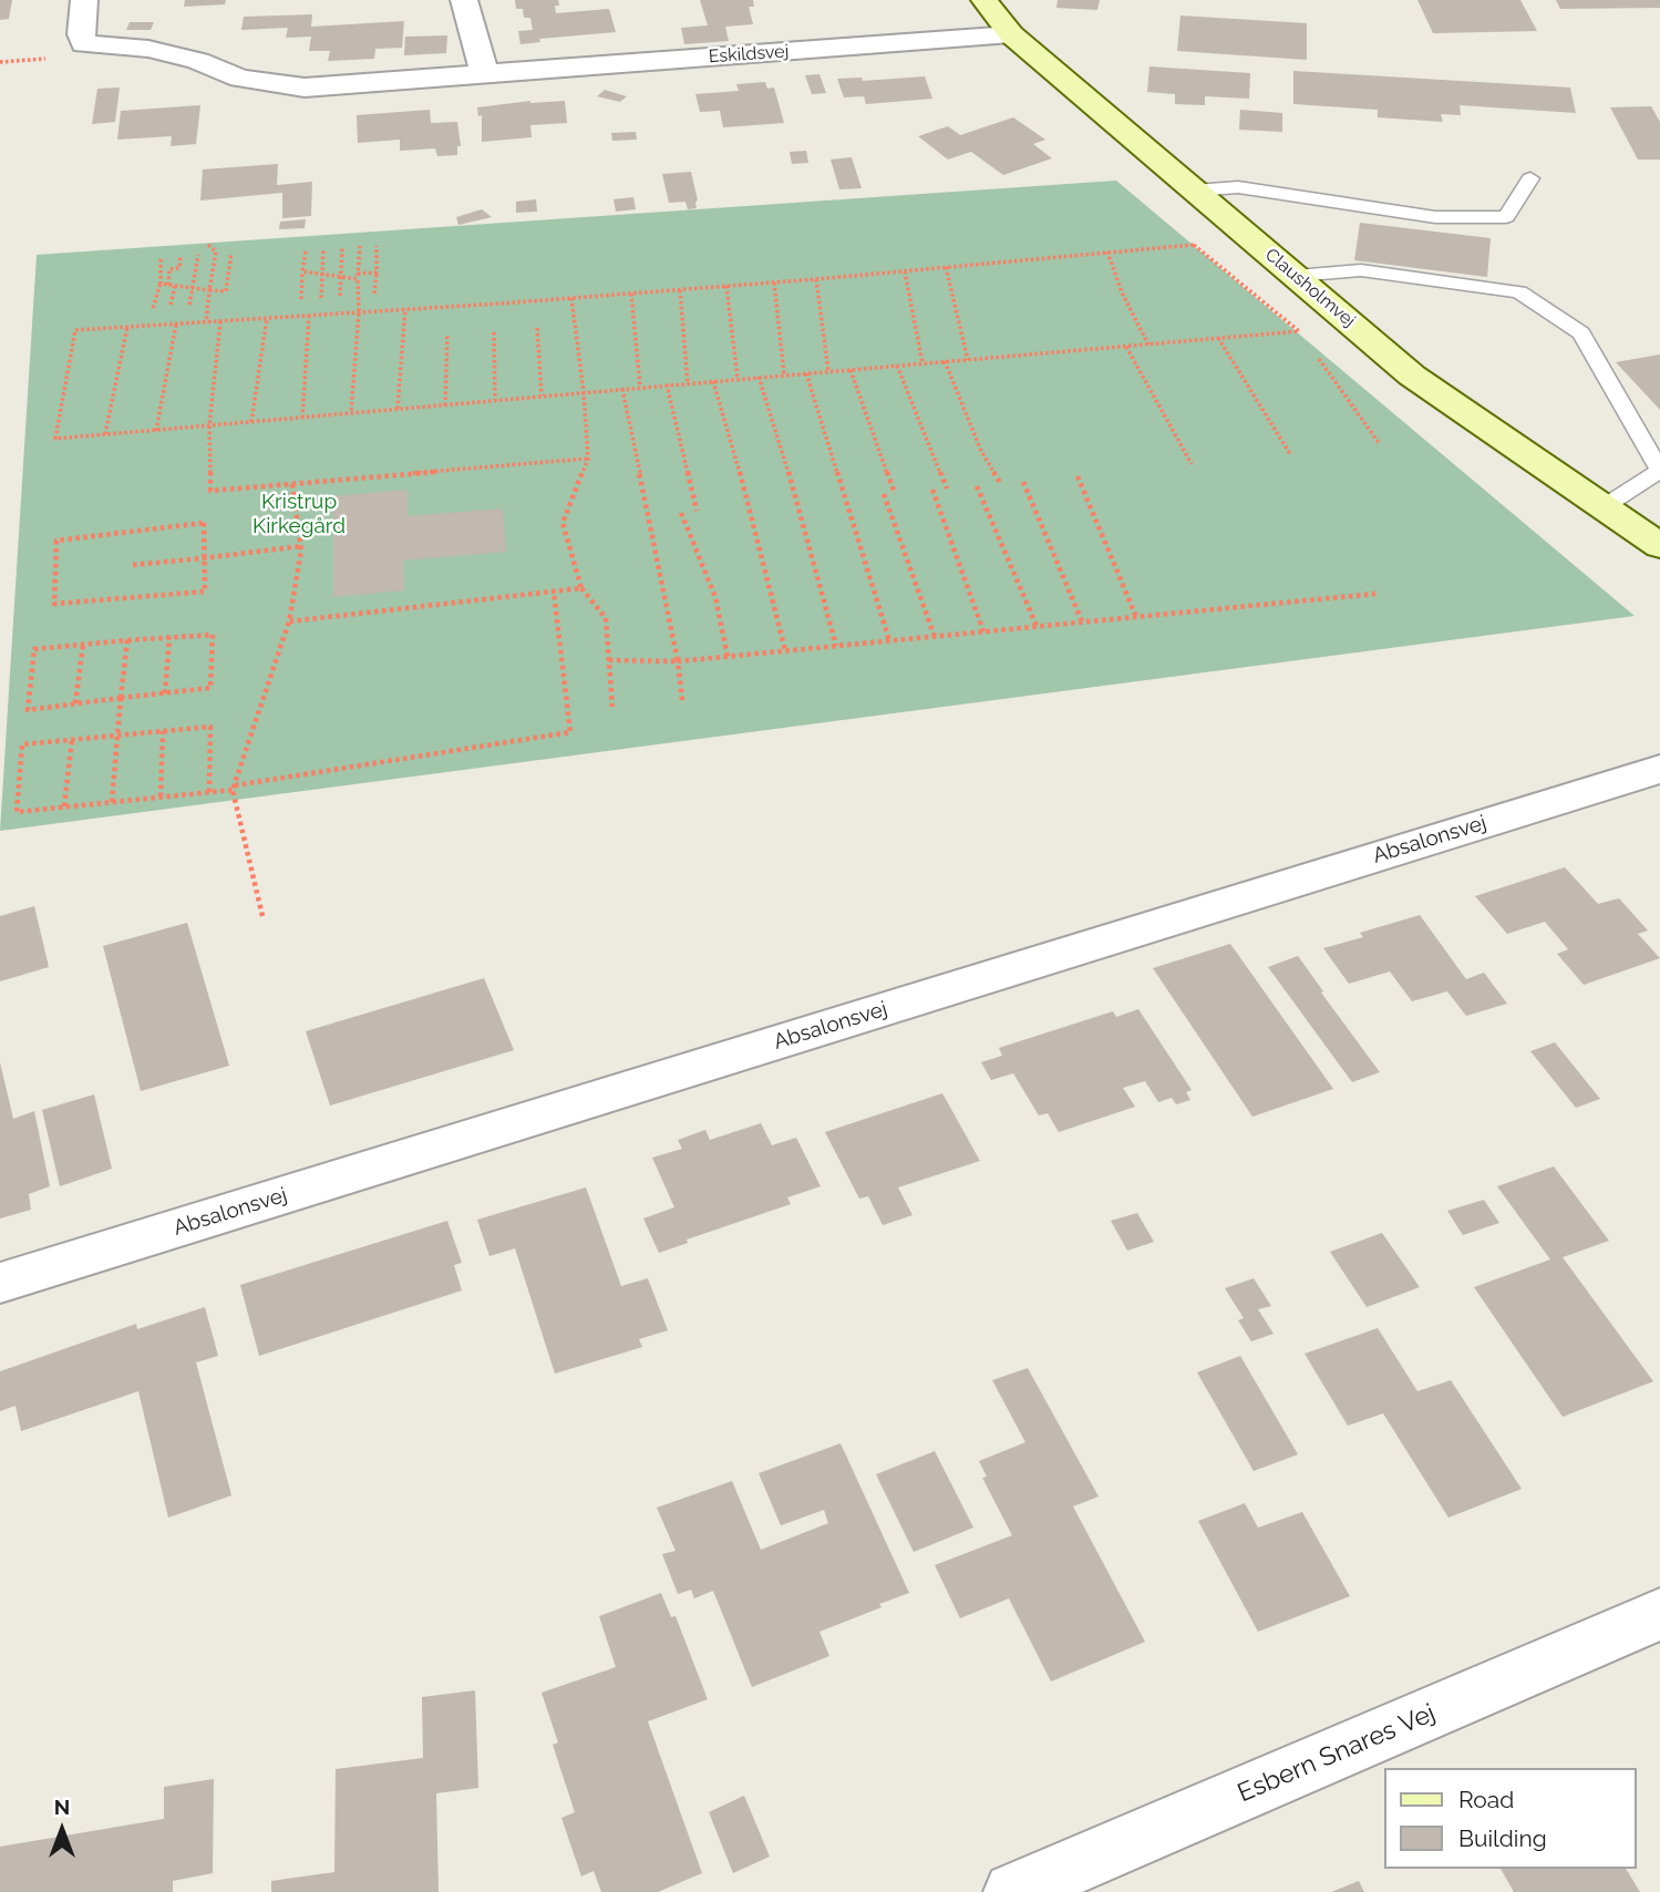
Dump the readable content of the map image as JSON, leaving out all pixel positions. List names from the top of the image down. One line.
{"streets":{"street":["Eskildsvej","Clausholmvej","Absalonsvej","Esbern Snares Vej"]},"crossings":[["Eskildsvej","Clausholmvej"]],"parks":["Kristrup Kirkegård"],"legend":["Road","Building"],"north":"top"}
